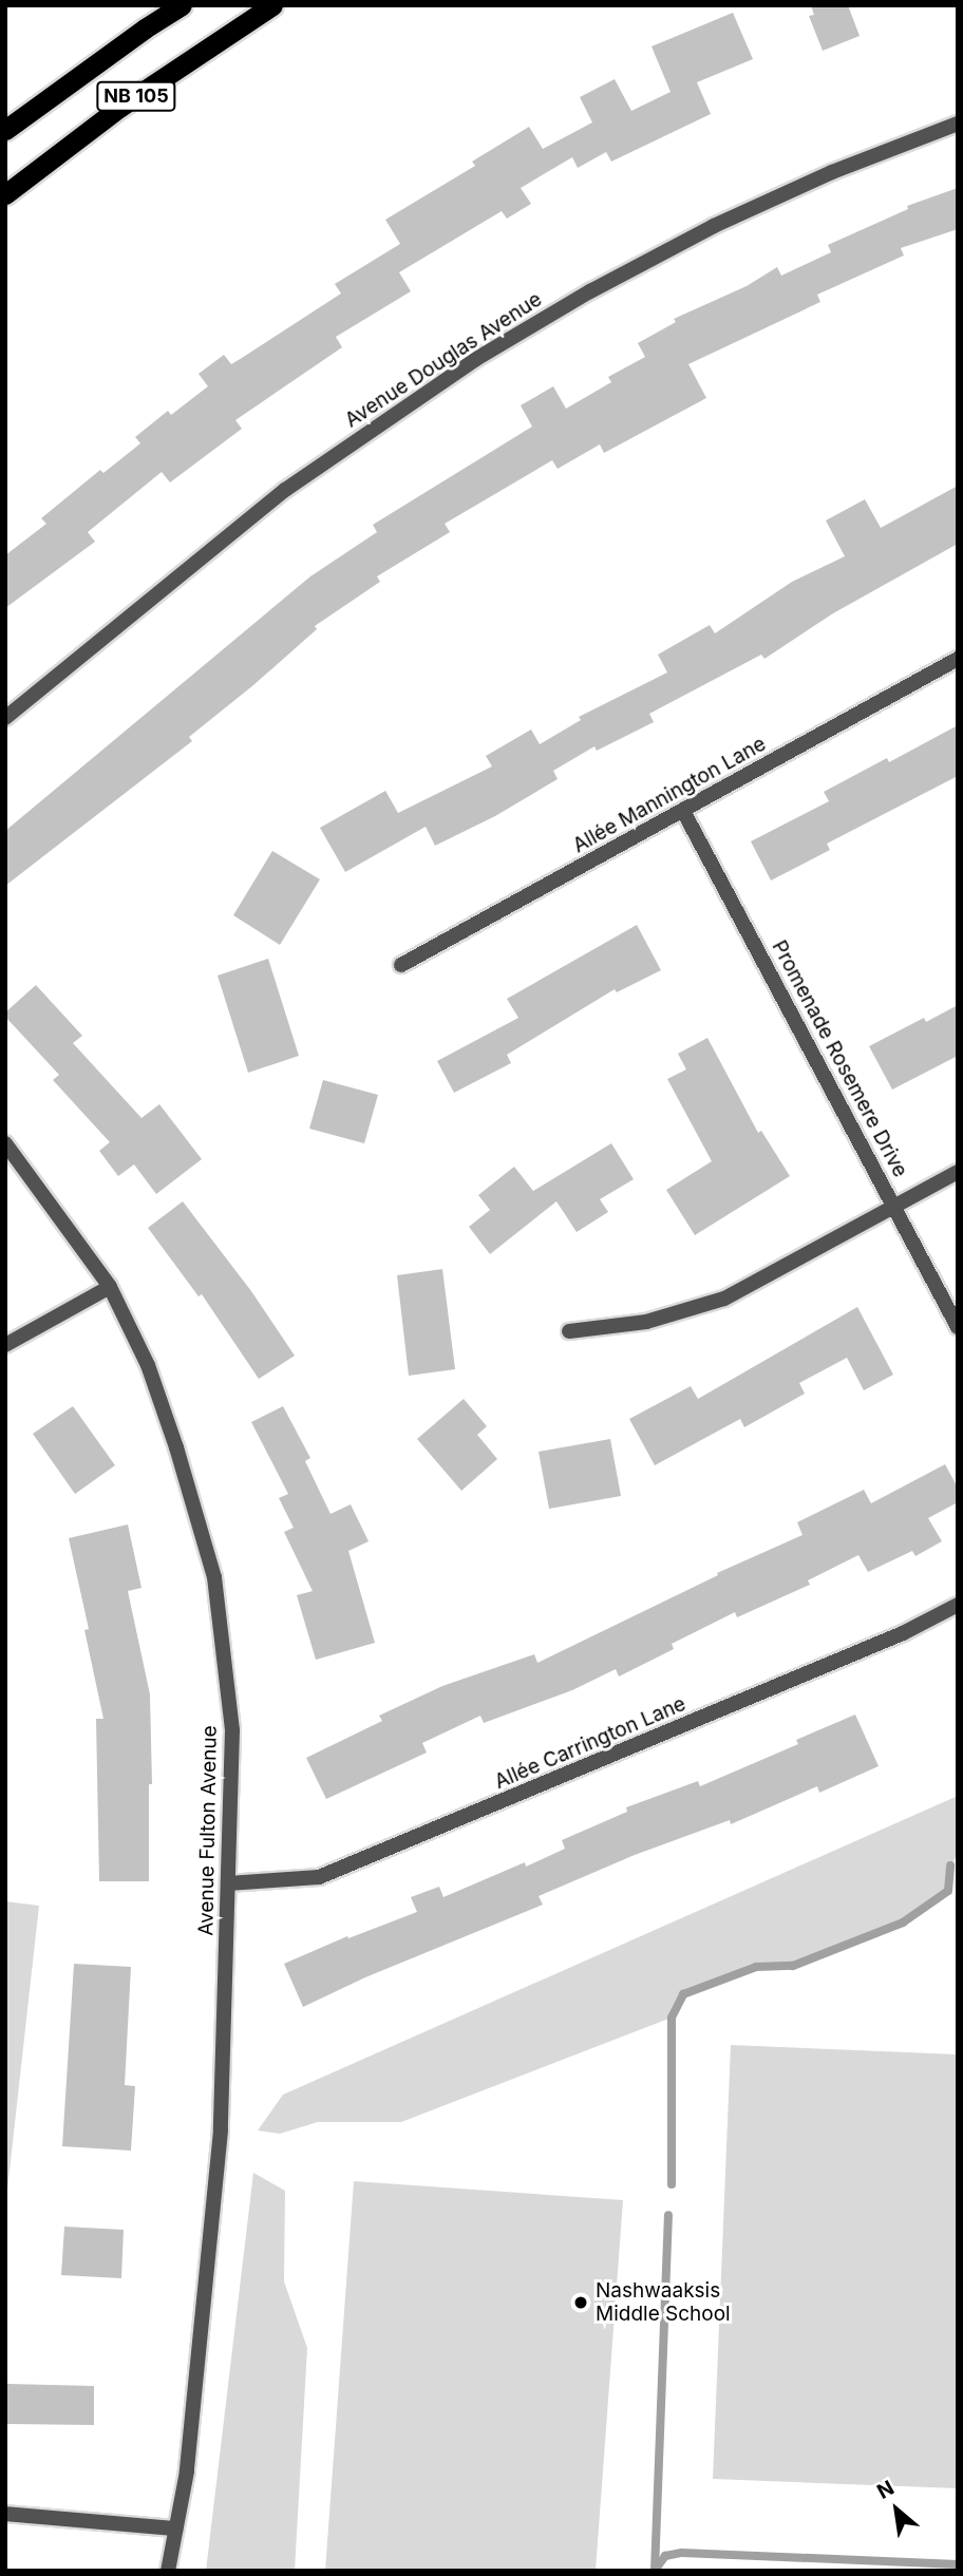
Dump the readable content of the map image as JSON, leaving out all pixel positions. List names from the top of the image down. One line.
{"streets":{"highway":["NB 105"],"street":["Avenue Douglas Avenue","Allée Mannington Lane","Promenade Rosemere Drive","Allée Carrington Lane","Avenue Fulton Avenue"]},"crossings":[["Allée Mannington Lane","Promenade Rosemere Drive"],["Allée Carrington Lane","Avenue Fulton Avenue"]],"places":["Nashwaaksis Middle School"],"north":"top left"}
